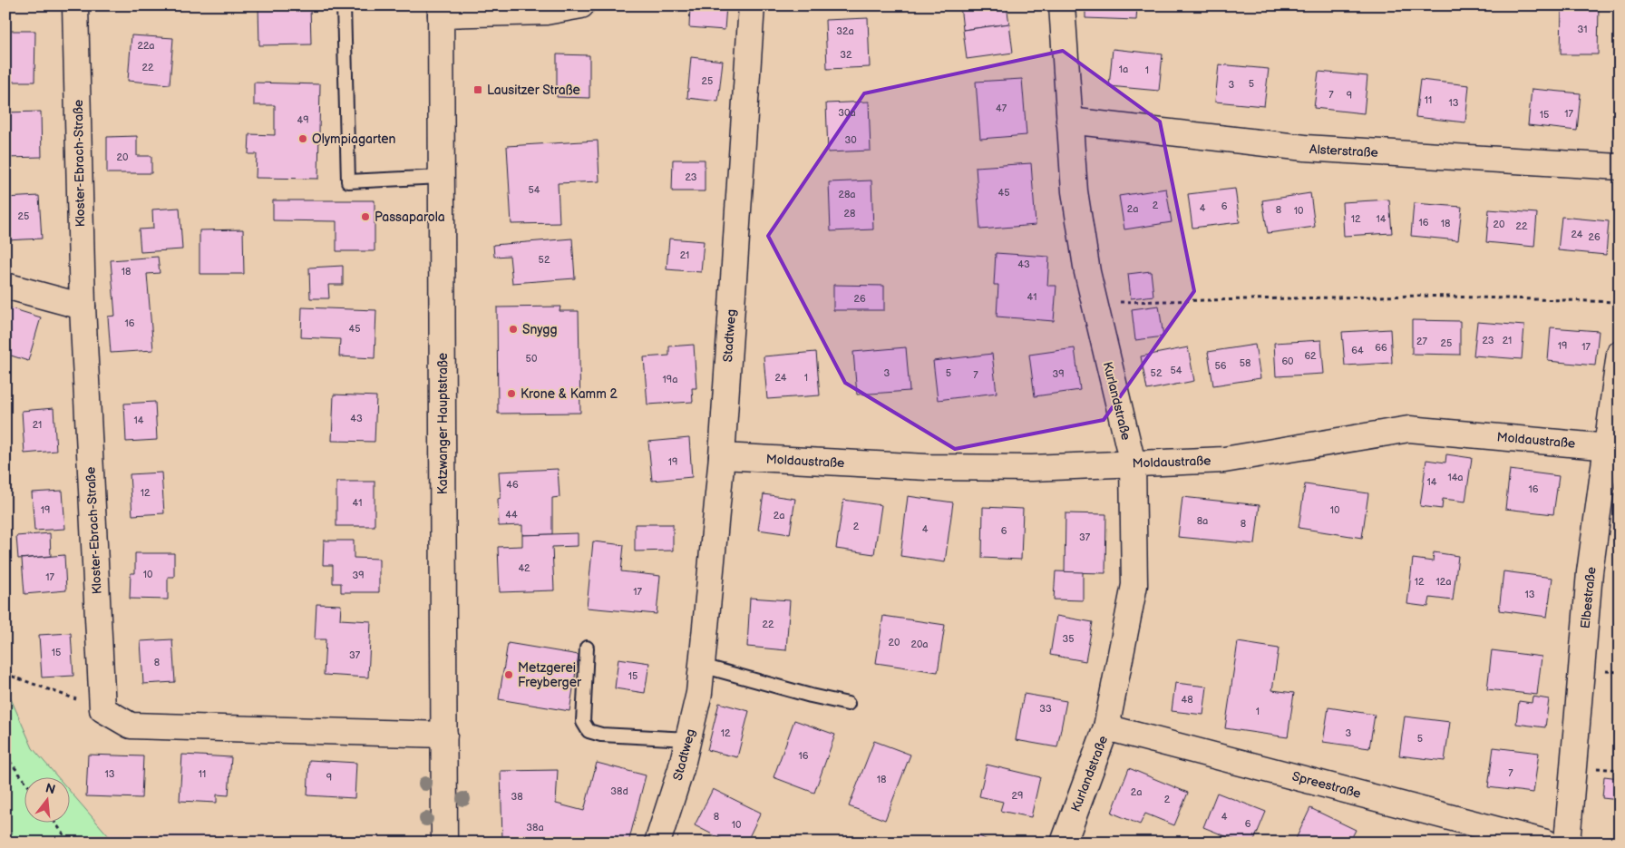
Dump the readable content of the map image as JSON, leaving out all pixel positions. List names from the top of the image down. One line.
{"streets":{"street":["Alsterstraße","Kloster-Ebrach-Straße","Stadtweg","Kurlandstraße","Katzwanger Hauptstraße","Moldaustraße","Elbestraße","Spreestraße"]},"crossings":[["Alsterstraße","Kurlandstraße"],["Stadtweg","Moldaustraße"],["Kurlandstraße","Moldaustraße"],["Kurlandstraße","Spreestraße"],["Moldaustraße","Elbestraße"]],"places":{"transit":["Lausitzer Straße"],"other":["Olympiagarten","Passaparola","Snygg","Krone & Kamm 2","Metzgerei Freyberger"]},"house_numbers":["31","32a","22a","32","22","1a","1","25","5","3","7","9","11","13","47","30a","17","15","49","30","20","23","54","45","28a","2","6","4","2a","8","10","28","25","12","14","16","18","20","22","24","26","21","52","43","18","41","26","16","45","23","21","27","25","19","17","66","64","62","50","60","58","56","54","3","5","52","39","7","24","1","19a","43","14","21","19","14a","14","46","16","12","41","19","10","44","2a","8a","8","2","4","6","37","42","10","39","17","12","12a","17","13","22","35","20","20a","15","37","8","15","48","33","1","12","3","5","16","7","13","11","9","18","38d","2a","29","38","2","8","4","6","10","38a"],"north":"top"}
